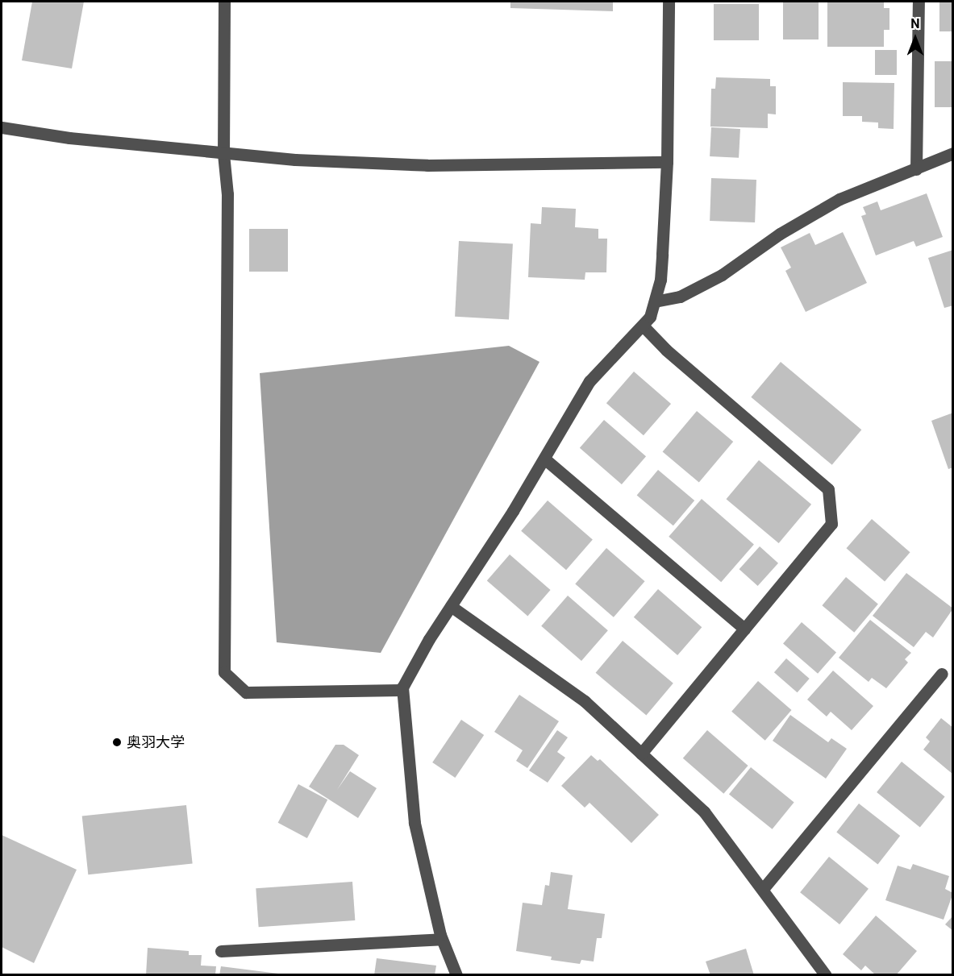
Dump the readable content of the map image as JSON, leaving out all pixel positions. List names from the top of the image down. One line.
{"places":["奥羽大学"],"north":"top"}
